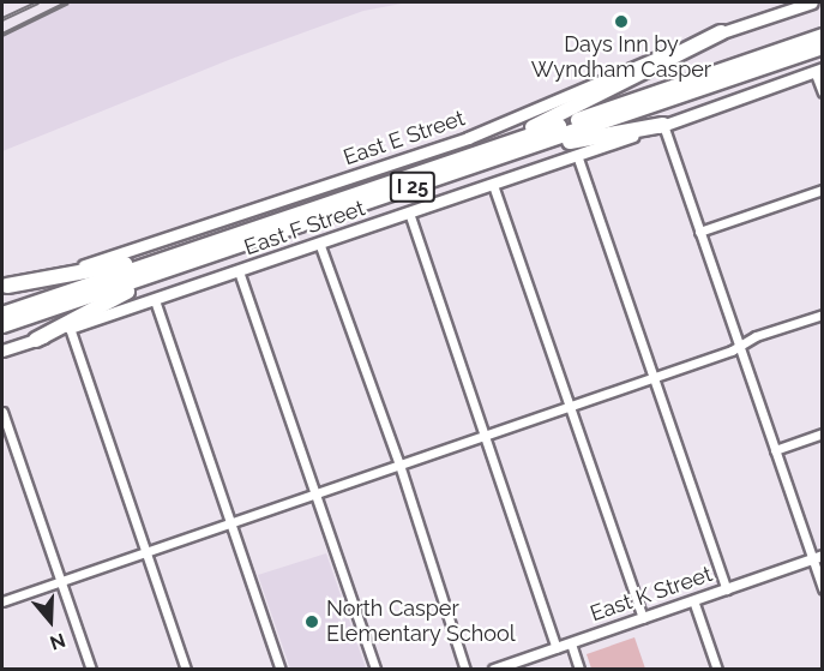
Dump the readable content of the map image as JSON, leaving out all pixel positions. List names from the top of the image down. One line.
{"streets":{"highway":["I 25"],"main road":["East E Street","East F Street"],"street":["East K Street"]},"places":["Days Inn by Wyndham Casper","North Casper Elementary School"],"north":"bottom"}
